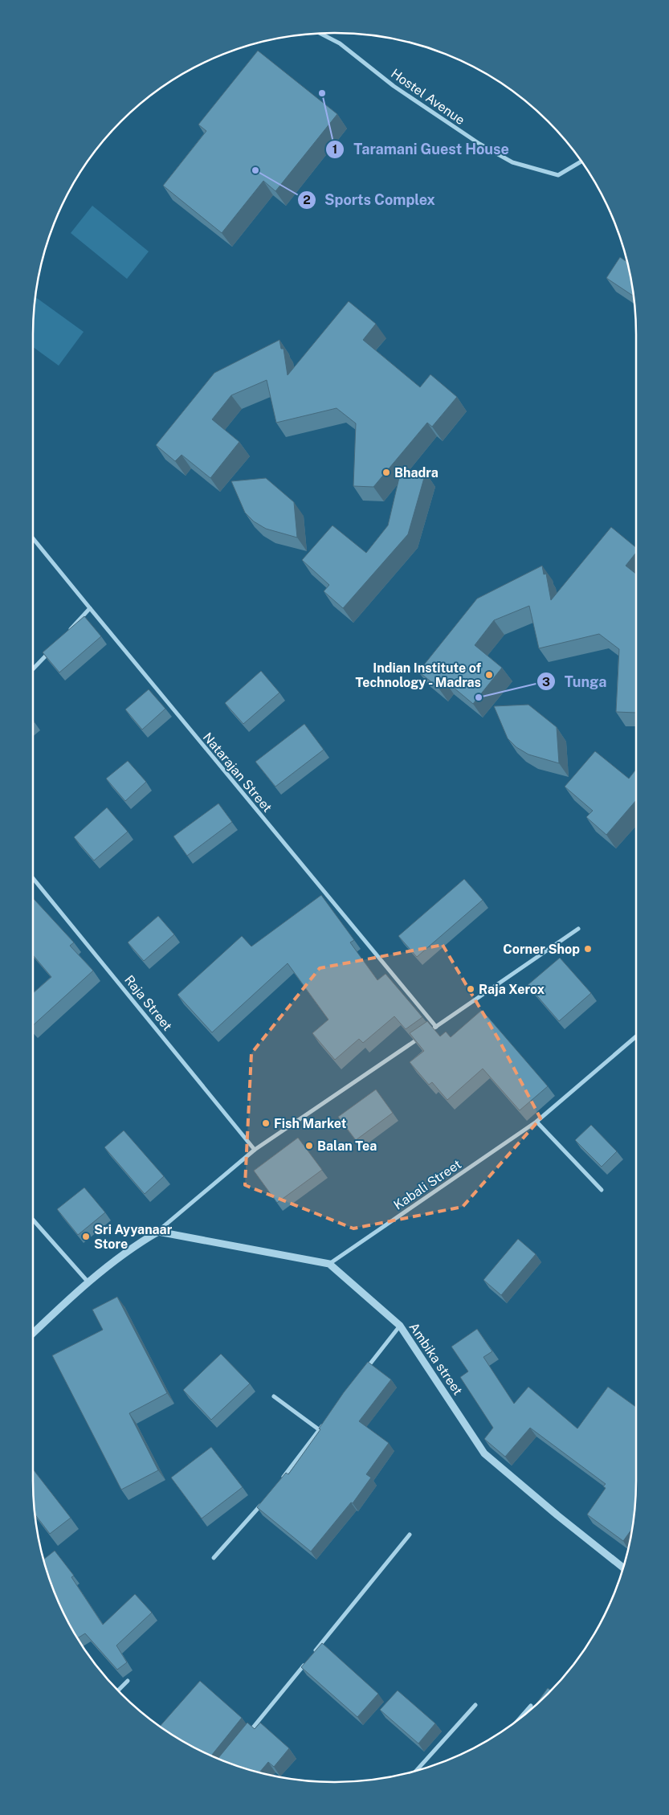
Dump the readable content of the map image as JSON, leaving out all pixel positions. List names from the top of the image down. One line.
{"streets":{"street":["Hostel Avenue","Natarajan Street","Raja Street","Kabali Street","Ambika street"]},"crossings":[["Kabali Street","Ambika street"]],"places":["Taramani Guest House","Sports Complex","Bhadra","Indian Institute of Technology - Madras","Tunga","Corner Shop","Raja Xerox","Fish Market","Balan Tea","Sri Ayyanaar Store"]}
